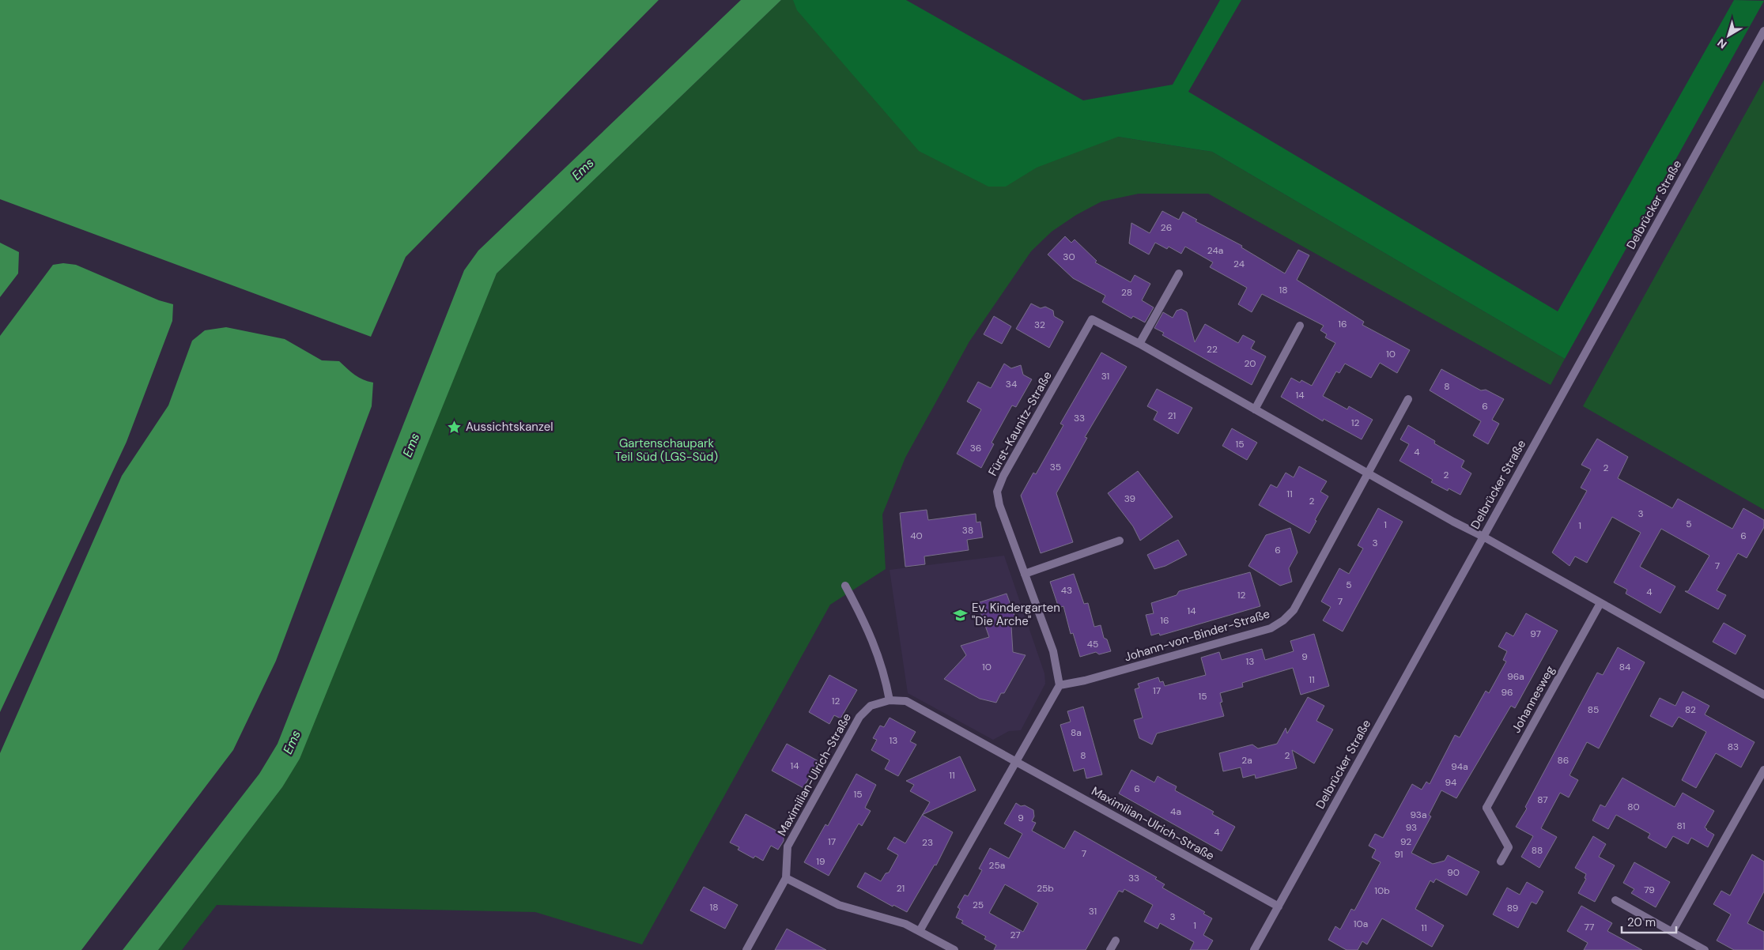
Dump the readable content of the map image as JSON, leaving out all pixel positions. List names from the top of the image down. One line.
{"streets":{"street":["Delbrücker Straße","Fürst-Kaunitz-Straße","Johann-von-Binder-Straße","Johannesweg","Maximilian-Ulrich-Straße"]},"crossings":[["Delbrücker Straße","Fürst-Kaunitz-Straße"],["Delbrücker Straße","Maximilian-Ulrich-Straße"],["Fürst-Kaunitz-Straße","Johann-von-Binder-Straße"]],"water":["Ems"],"parks":["Gartenschaupark Teil Süd (LGS-Süd)"],"places":{"place":["Aussichtskanzel"],"school or university":["Ev. Kindergarten \"Die Arche\""]},"house_numbers":["26","24a","30","24","18","28","16","32","22","10","20","31","34","8","14","6","21","33","12","15","36","4","35","2","2","11","39","2","3","5","1","1","38","40","6","3","6","7","5","43","4","12","7","14","16","97","45","9","13","10","84","96a","11","17","96","15","12","85","82","8a","13","83","8","2","2a","86","14","94a","11","94","6","15","87","80","4a","93a","9","81","93","4","17","92","23","88","7","91","19","25a","90","33","21","25b","79","10b","25","18","89","31","3","10a","1","77","11","27"],"scale_bar":"20 m","north":"bottom left"}
